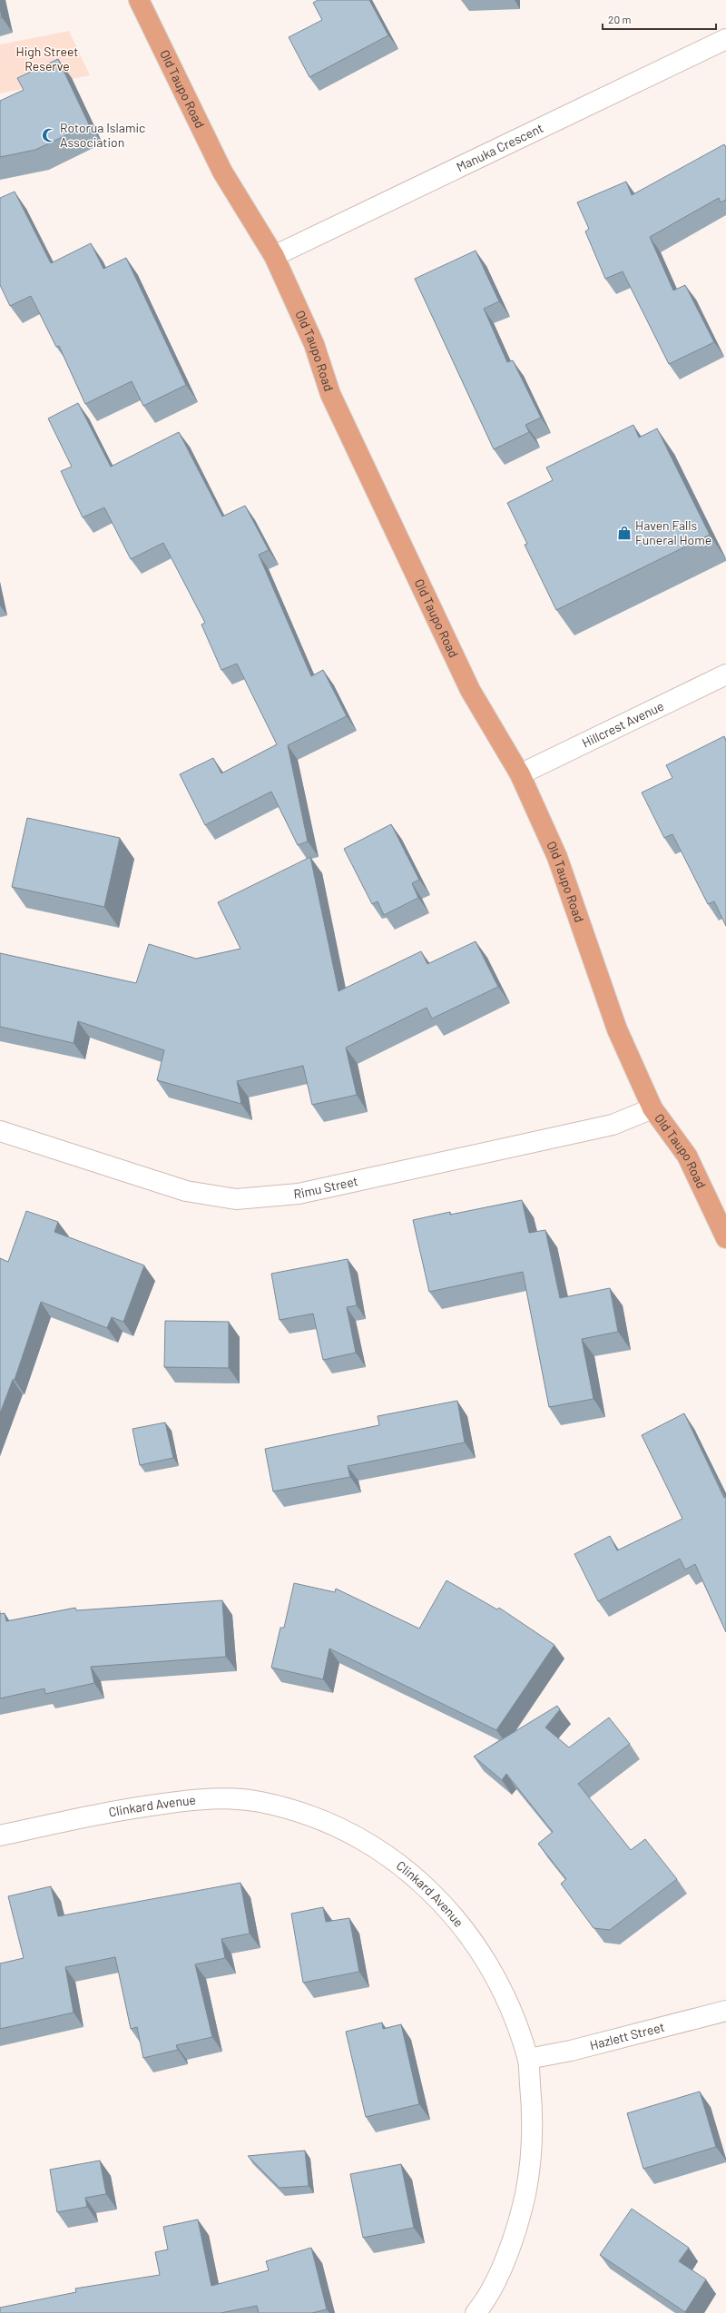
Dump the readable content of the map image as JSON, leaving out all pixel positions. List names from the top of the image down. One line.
{"streets":{"highway":["Old Taupo Road"],"street":["Manuka Crescent","Hillcrest Avenue","Rimu Street","Clinkard Avenue","Hazlett Street"]},"crossings":[["Old Taupo Road","Manuka Crescent"],["Old Taupo Road","Hillcrest Avenue"],["Old Taupo Road","Rimu Street"],["Clinkard Avenue","Hazlett Street"]],"parks":["High Street Reserve"],"places":{"mosque":["Rotorua Islamic Association"],"shop":["Haven Falls Funeral Home"]},"scale_bar":"20 m"}
